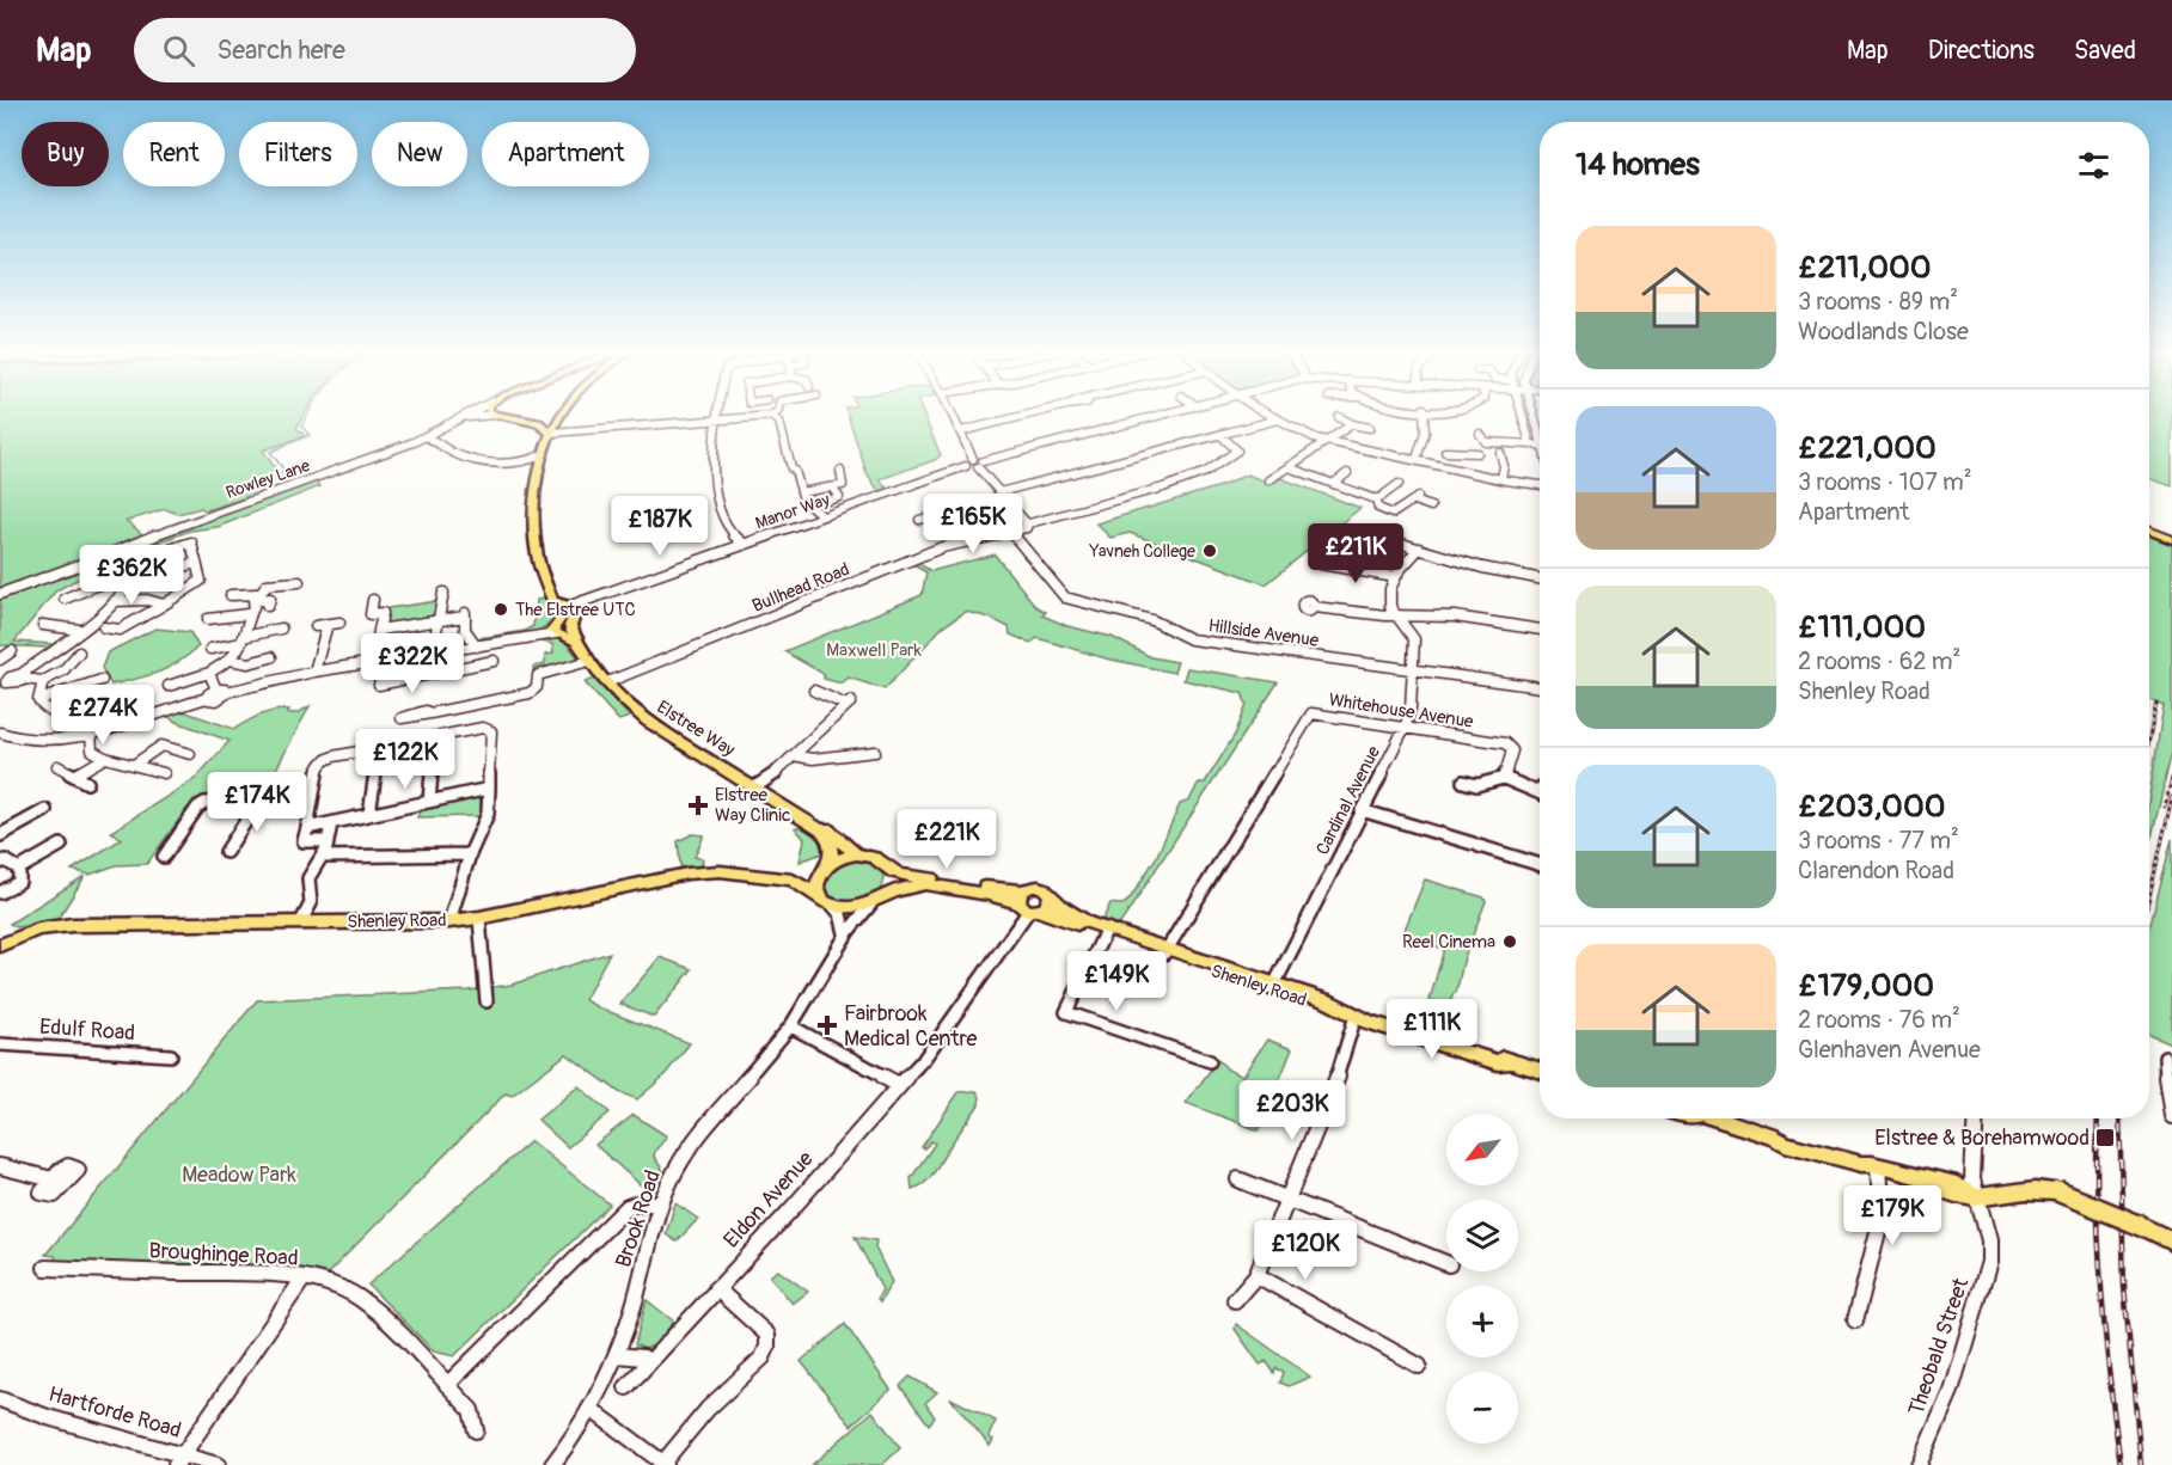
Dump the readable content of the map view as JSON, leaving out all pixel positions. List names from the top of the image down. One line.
{"streets":{"main road":["Elstree Way","Shenley Road"],"street":["Rowley Lane","Manor Way","Bullhead Road","Hillside Avenue","Whitehouse Avenue","Cardinal Avenue","Edulf Road","Eldon Avenue","Brook Road","Broughinge Road","Theobald Street","Hartforde Road"]},"crossings":[["Manor Way","Elstree Way"],["Bullhead Road","Hillside Avenue"],["Bullhead Road","Elstree Way"],["Hillside Avenue","Cardinal Avenue"],["Whitehouse Avenue","Cardinal Avenue"],["Whitehouse Avenue","Shenley Road"],["Elstree Way","Shenley Road"],["Elstree Way","Brook Road"],["Cardinal Avenue","Shenley Road"],["Shenley Road","Eldon Avenue"],["Shenley Road","Brook Road"]],"parks":["Maxwell Park","Meadow Park"],"places":{"other":["Yavneh College","The Elstree UTC","Reel Cinema"],"health":["Elstree Way Clinic","Fairbrook Medical Centre"],"transit":["Elstree & Borehamwood"]},"north":"bottom left","page":{"header":"Map","search":"Search here","nav":["Map","Directions","Saved"],"chip":["Buy","Rent","Filters","New","Apartment"],"heading":"14 homes","list":[{"name":"£211,000","note":"3 rooms · 89 m² · Woodlands Close"},{"name":"£221,000","note":"3 rooms · 107 m² · Apartment"},{"name":"£111,000","note":"2 rooms · 62 m² · Shenley Road"},{"name":"£203,000","note":"3 rooms · 77 m² · Clarendon Road"},{"name":"£179,000","note":"2 rooms · 76 m² · Glenhaven Avenue"}],"price":["£165K","£187K","£211K","£362K","£322K","£274K","£122K","£174K","£221K","£149K","£111K","£203K","£179K","£120K"],"map_buttons":["+","−"]}}
